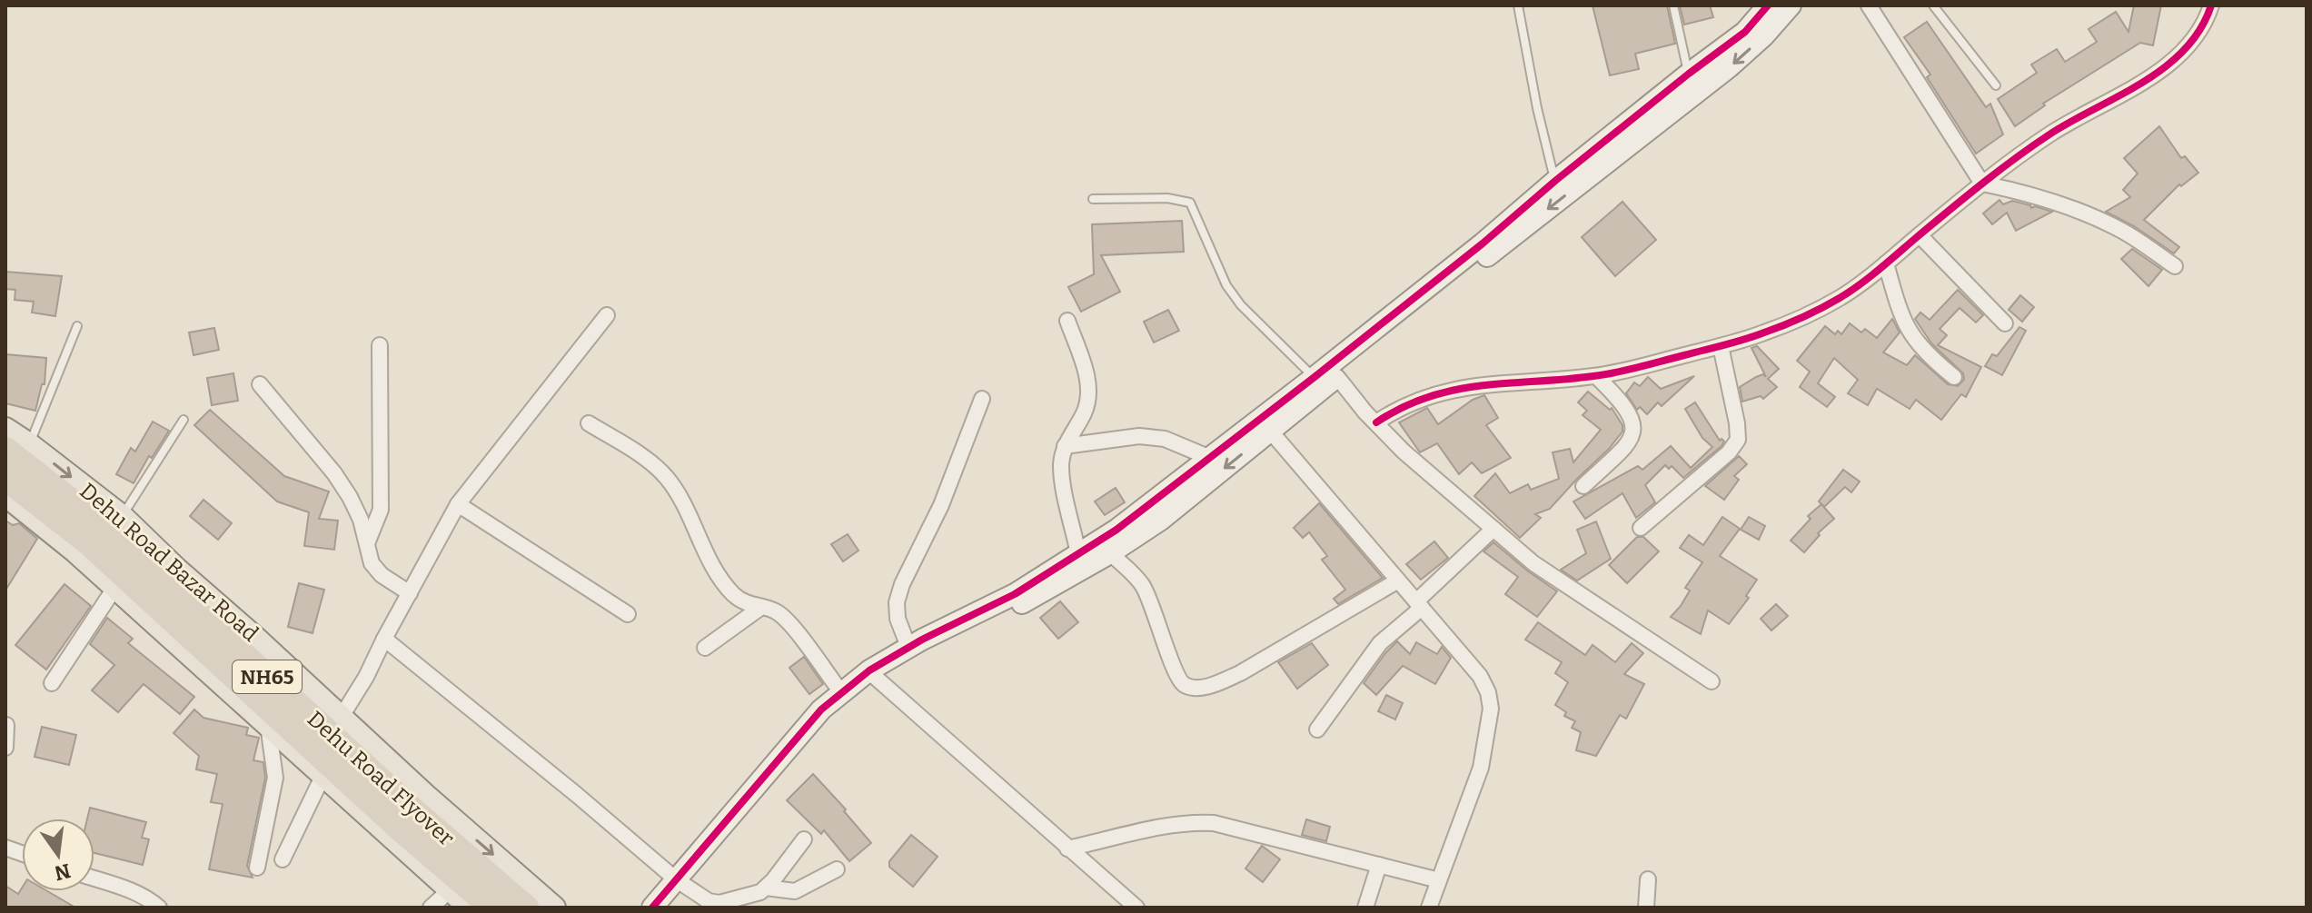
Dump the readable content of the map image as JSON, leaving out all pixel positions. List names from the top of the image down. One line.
{"streets":{"highway":["NH65","Dehu Road Flyover"],"main road":["Dehu Road Bazar Road"]},"crossings":[["Dehu Road Bazar Road","Dehu Road Flyover"]],"north":"bottom"}
